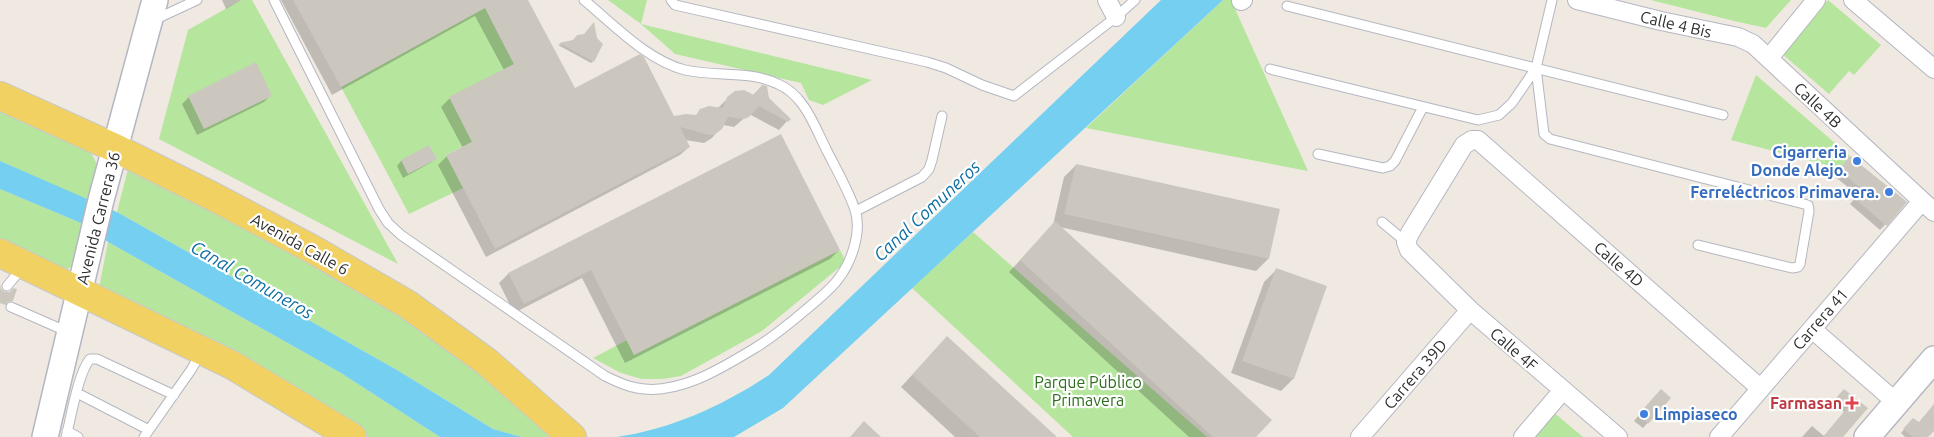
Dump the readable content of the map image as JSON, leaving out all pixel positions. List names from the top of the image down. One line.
{"streets":{"main road":["Avenida Carrera 36","Avenida Calle 6"],"street":["Calle 4 Bis","Calle 4B","Calle 4D","Carrera 41","Calle 4F","Carrera 39D"]},"crossings":[["Calle 4 Bis","Calle 4B"],["Calle 4B","Carrera 41"],["Avenida Carrera 36","Avenida Calle 6"],["Calle 4D","Carrera 41"],["Calle 4D","Calle 4F"],["Calle 4F","Carrera 39D"]],"water":["Canal Comuneros"],"parks":["Parque Público Primavera"],"places":{"other":["Cigarreria Donde Alejo.","Ferreléctricos Primavera.","Limpiaseco"],"health":["Farmasan"]}}
